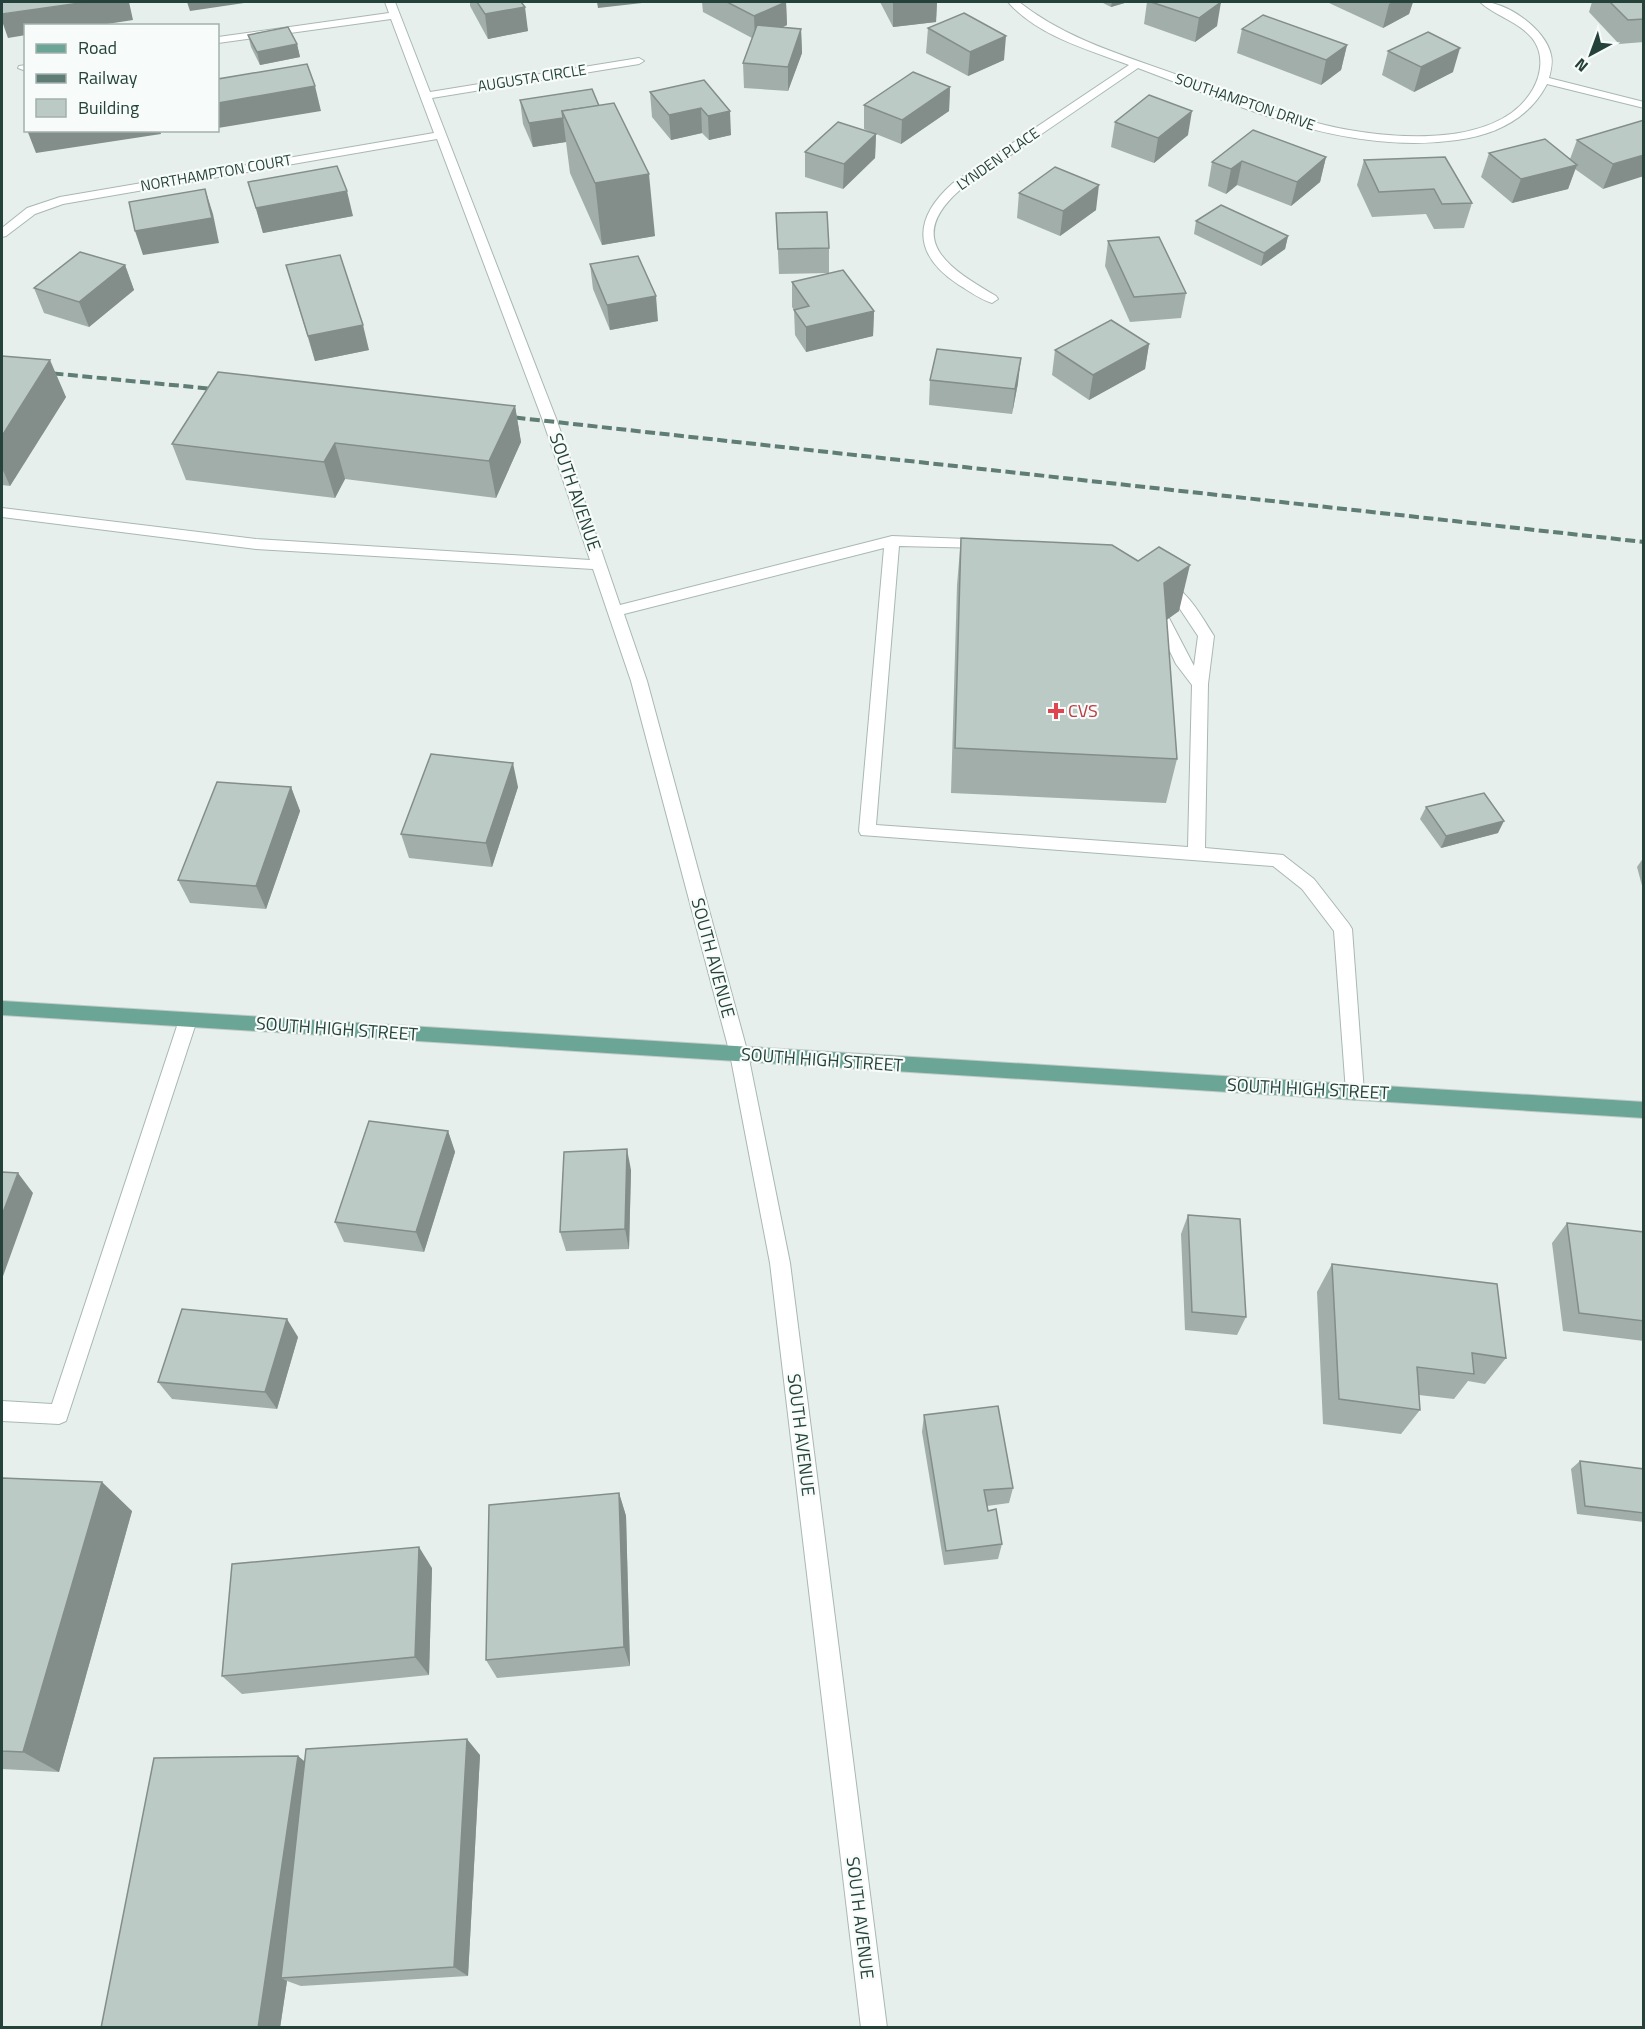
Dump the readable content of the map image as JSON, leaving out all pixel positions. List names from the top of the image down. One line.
{"streets":{"main road":["SOUTH HIGH STREET"],"street":["AUGUSTA CIRCLE","SOUTHAMPTON DRIVE","LYNDEN PLACE","NORTHAMPTON COURT","SOUTH AVENUE"]},"crossings":[["AUGUSTA CIRCLE","SOUTH AVENUE"],["SOUTHAMPTON DRIVE","LYNDEN PLACE"],["NORTHAMPTON COURT","SOUTH AVENUE"],["SOUTH AVENUE","SOUTH HIGH STREET"]],"places":{"health":["CVS"]},"legend":["Road","Railway","Building"],"north":"bottom left"}
